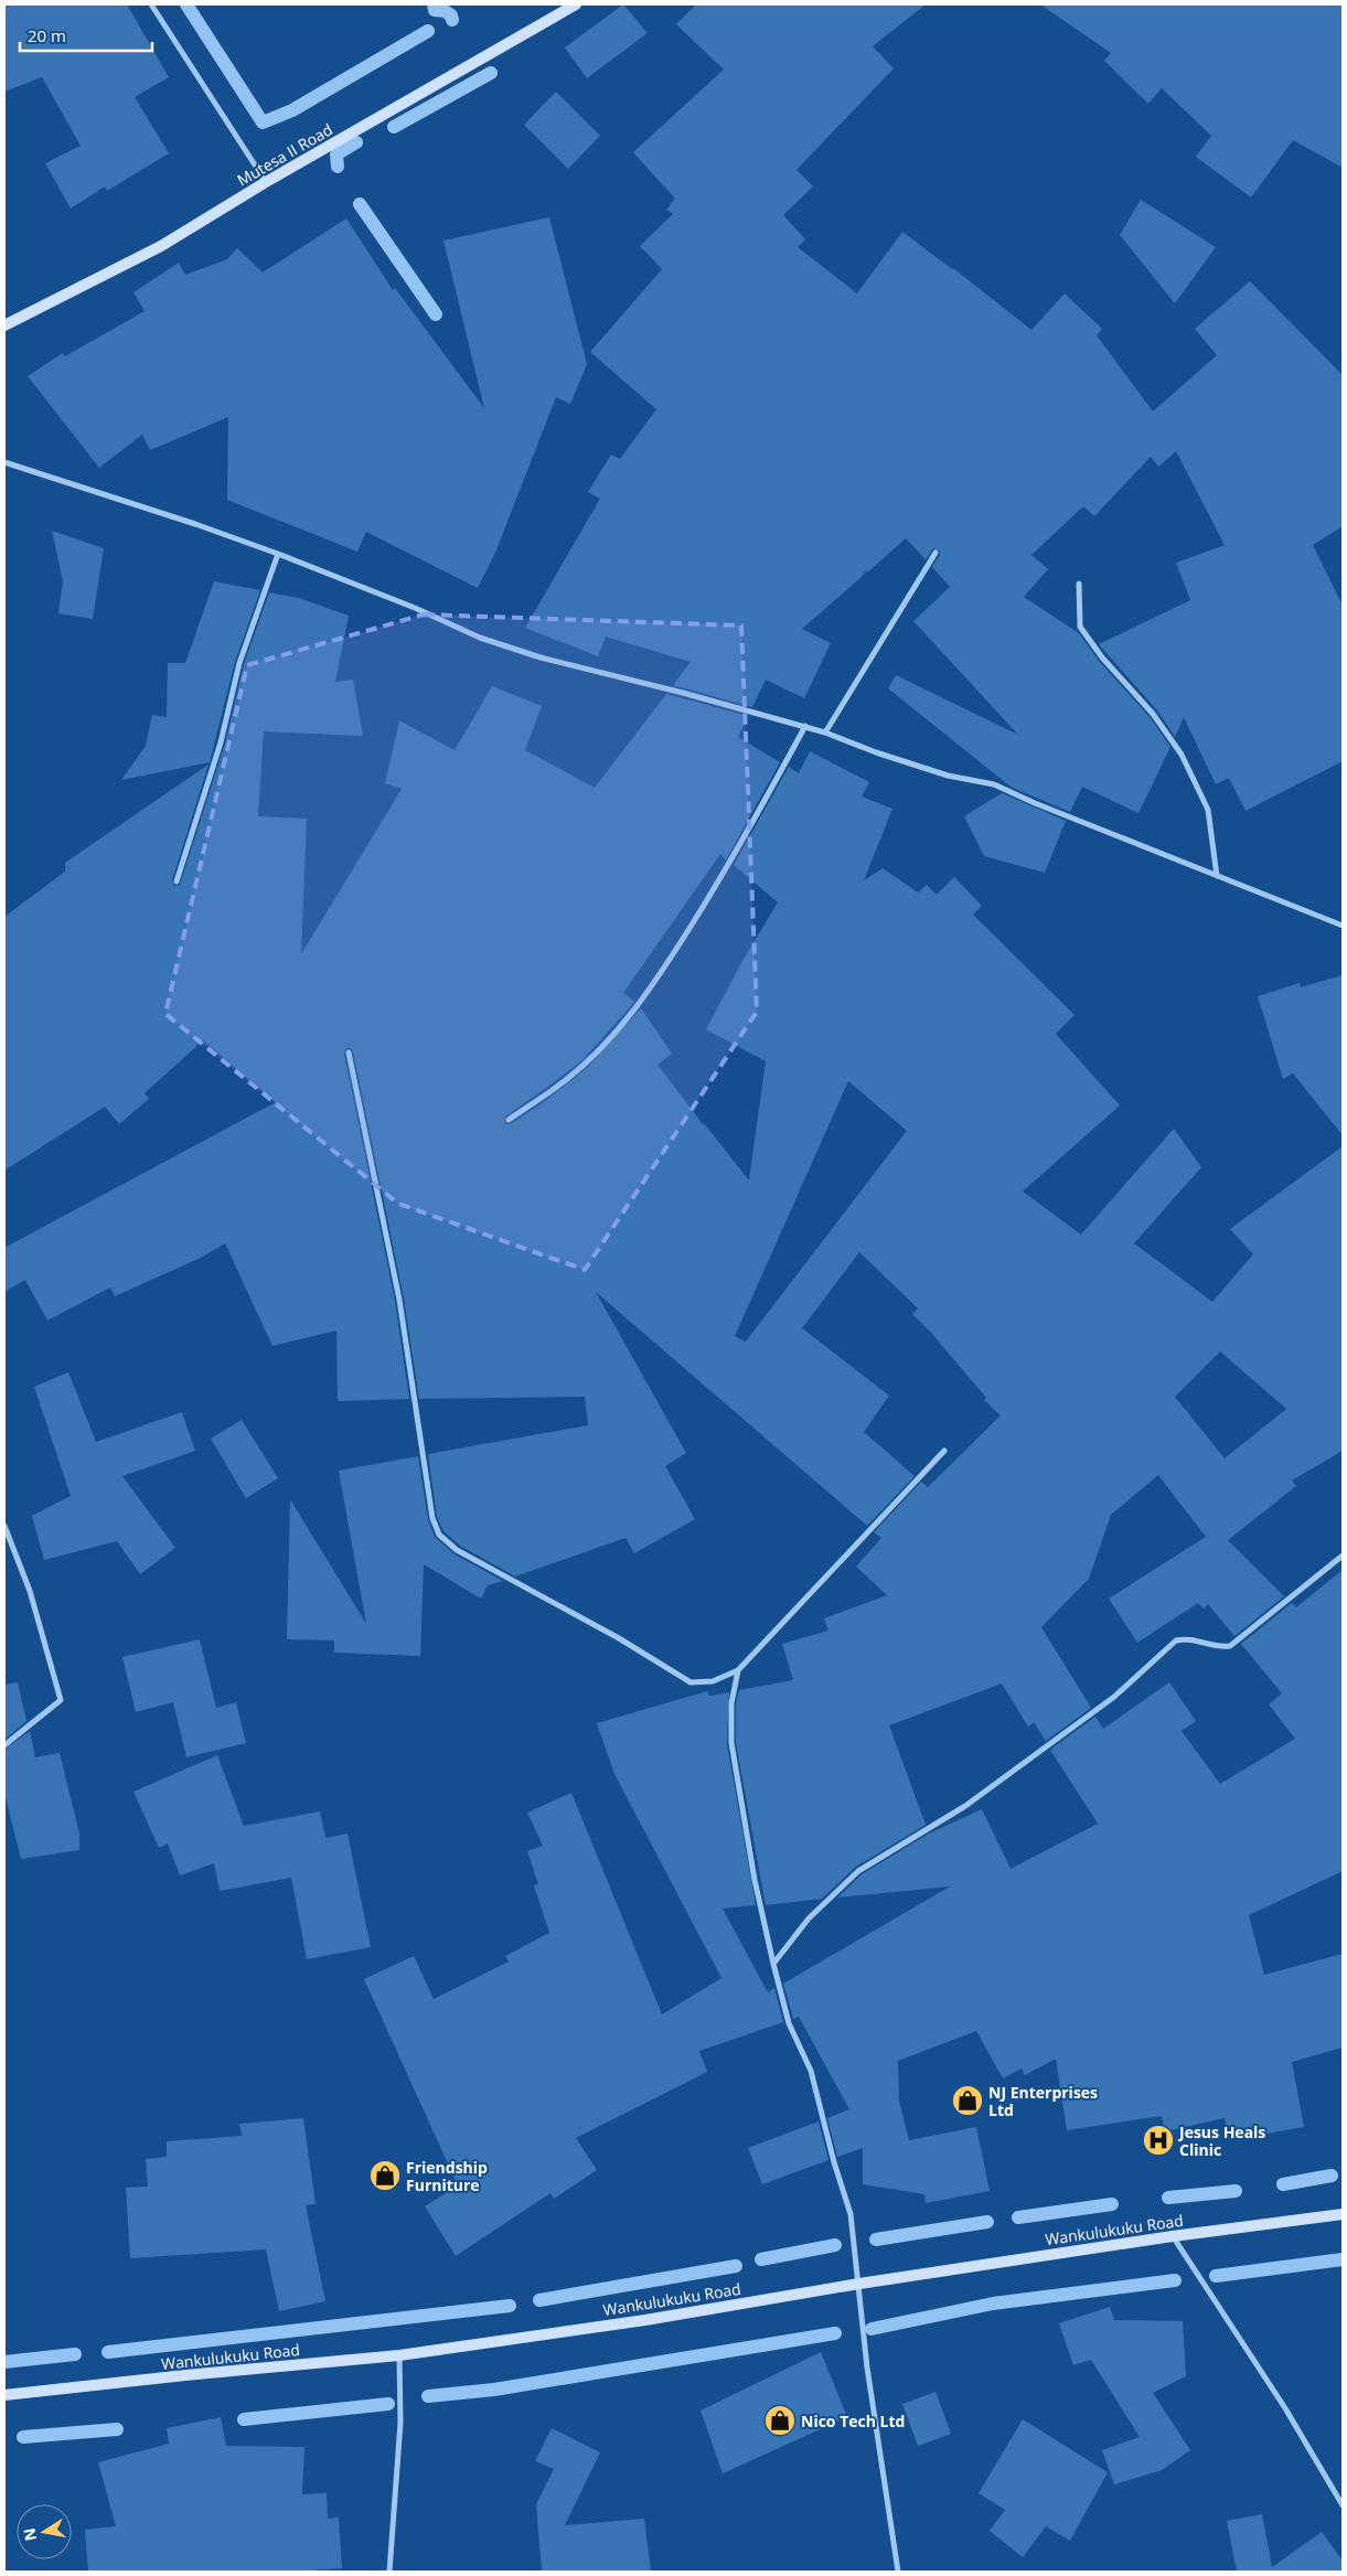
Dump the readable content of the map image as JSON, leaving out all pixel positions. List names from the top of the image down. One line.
{"streets":{"main road":["Mutesa II Road","Wankulukuku Road"]},"places":{"shop":["NJ Enterprises Ltd","Friendship Furniture","Nico Tech Ltd"],"hospital":["Jesus Heals Clinic"]},"scale_bar":"20 m","north":"left"}
